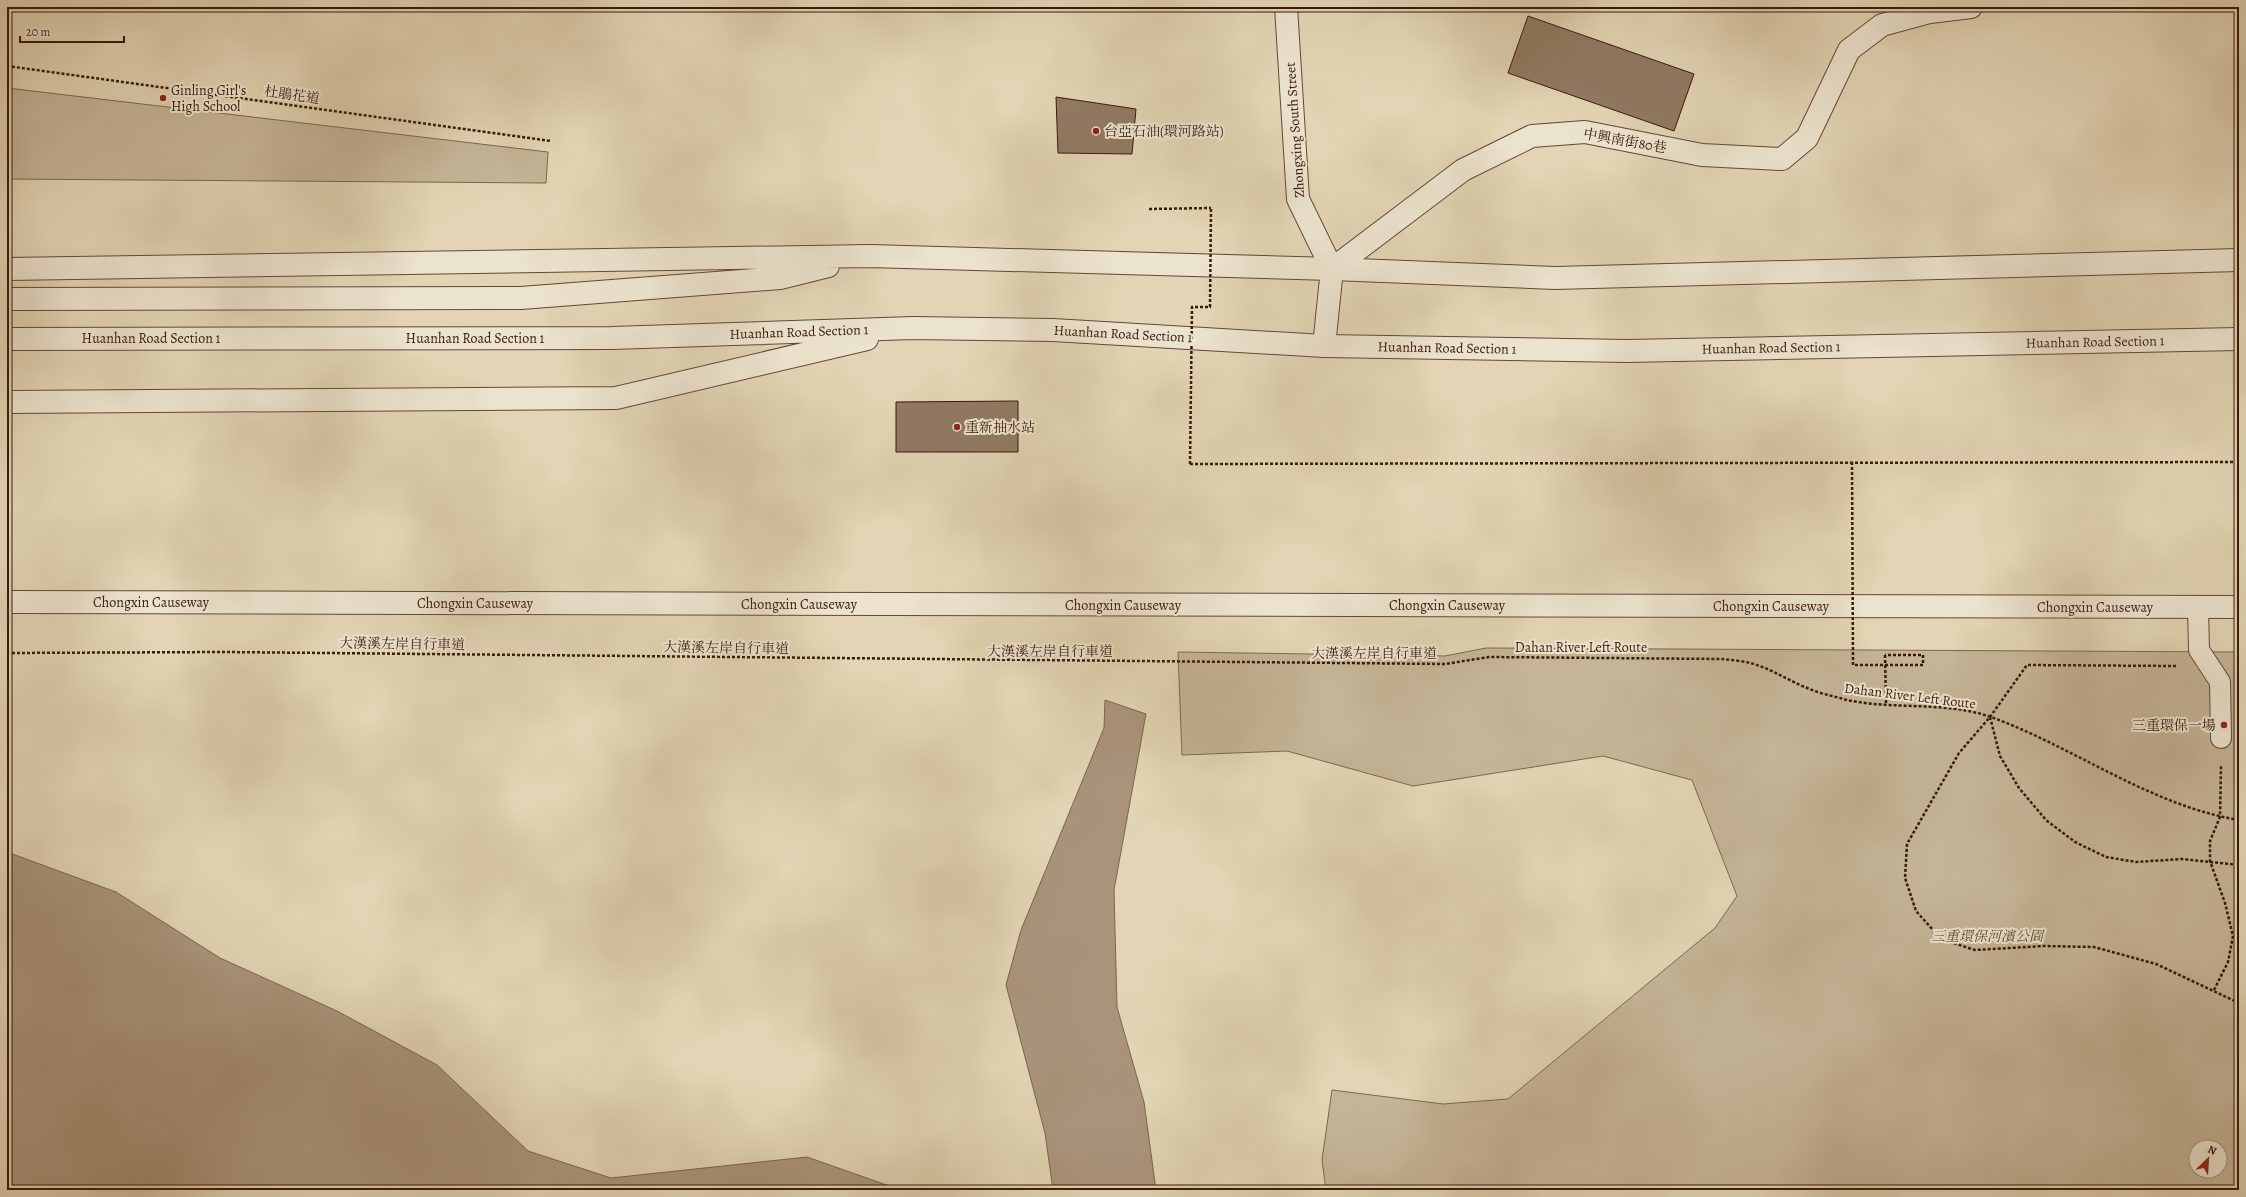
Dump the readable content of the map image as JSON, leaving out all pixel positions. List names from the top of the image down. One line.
{"streets":{"street":["Zhongxing South Street","中興南街80巷","Huanhan Road Section 1","Chongxin Causeway"],"path":["杜鵑花道","大漢溪左岸自行車道","Dahan River Left Route"]},"crossings":[["Zhongxing South Street","中興南街80巷"],["大漢溪左岸自行車道","Dahan River Left Route"]],"parks":["三重環保河濱公園"],"places":["Ginling Girl's High School","台亞石油(環河路站)","重新抽水站","三重環保一場"],"scale_bar":"20 m","north":"top right"}
